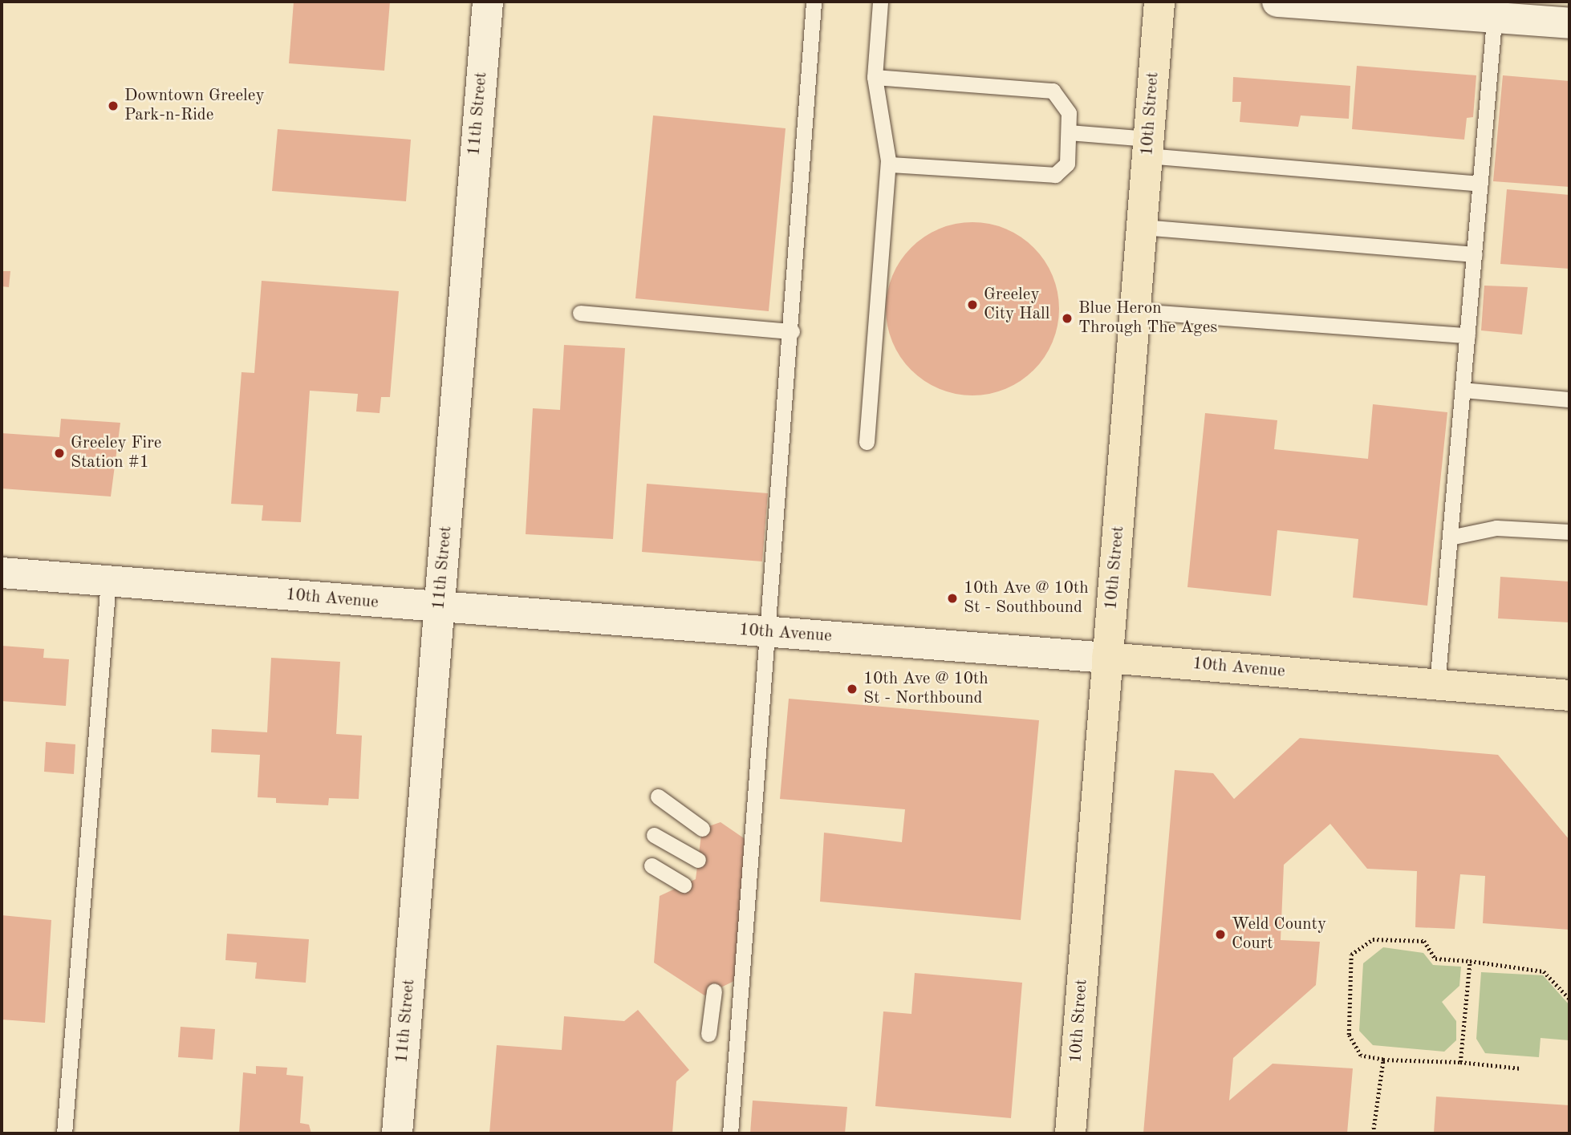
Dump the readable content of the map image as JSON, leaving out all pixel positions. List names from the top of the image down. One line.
{"streets":{"main road":["10th Street","10th Avenue"],"street":["11th Street"]},"crossings":[["11th Street","10th Avenue"],["10th Street","10th Avenue"]],"places":["Downtown Greeley Park-n-Ride","Greeley City Hall","Blue Heron Through The Ages","Greeley Fire Station #1","10th Ave @ 10th St - Southbound","10th Ave @ 10th St - Northbound","Weld County Court"]}
